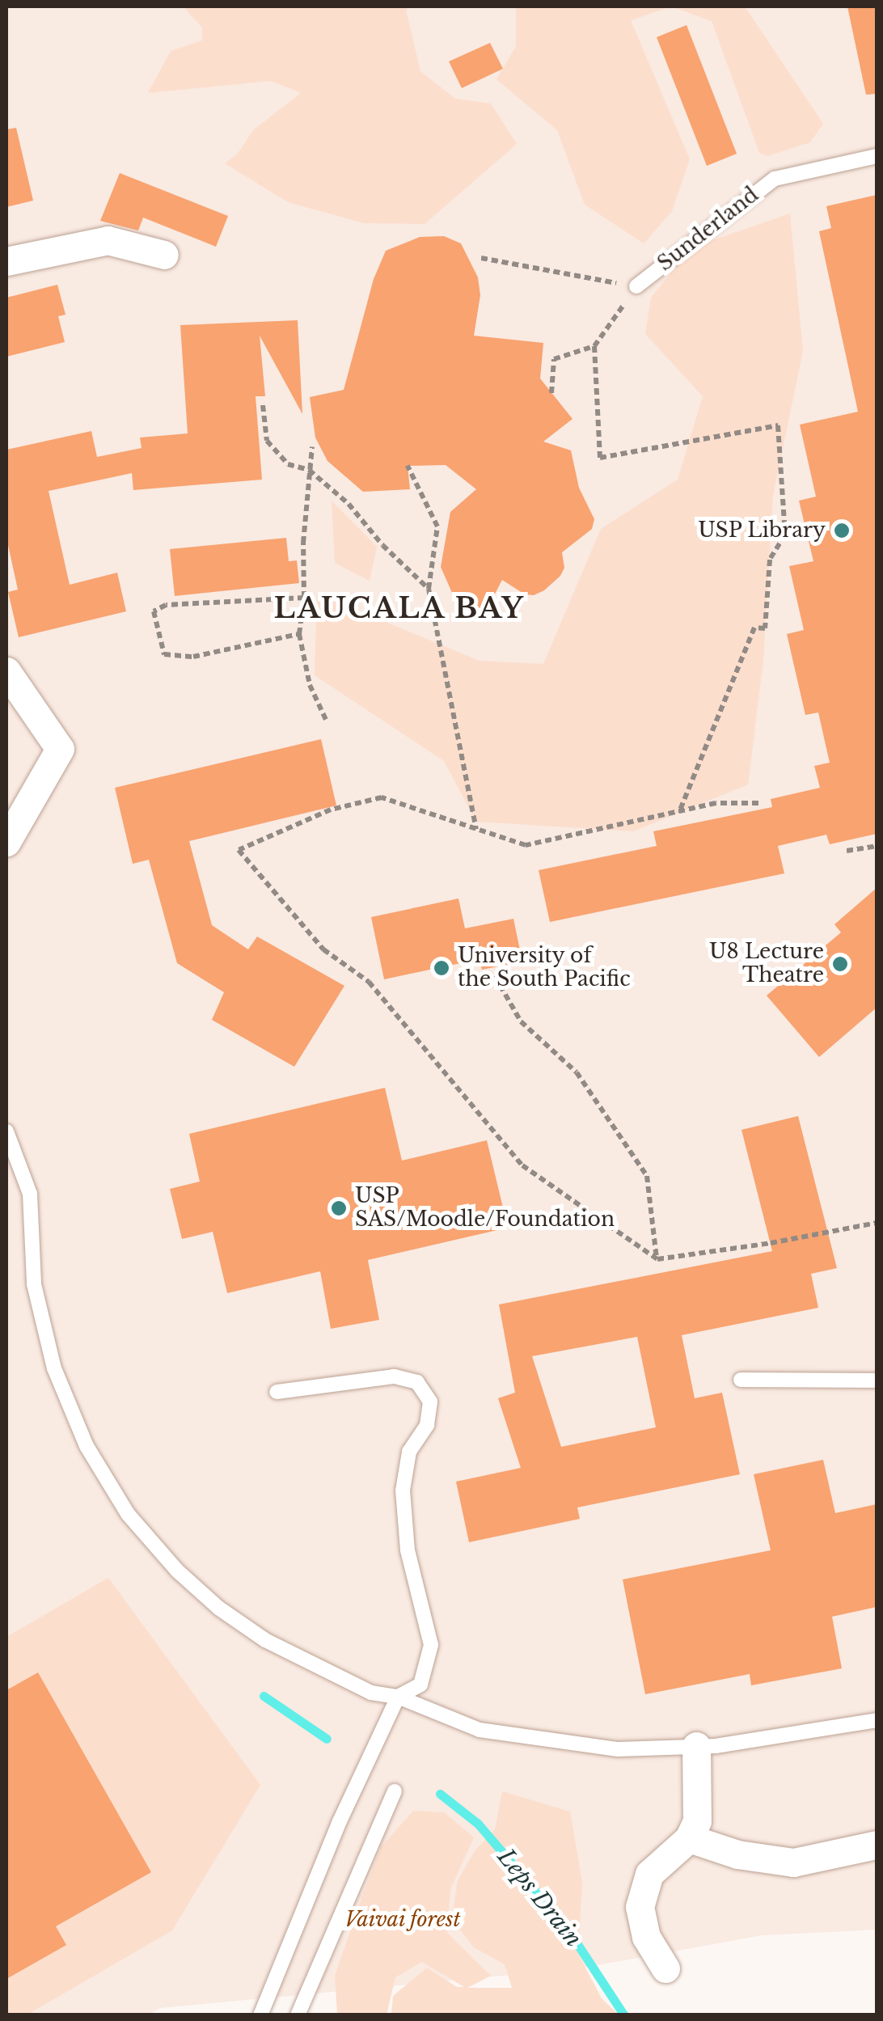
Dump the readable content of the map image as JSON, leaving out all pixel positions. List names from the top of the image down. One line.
{"streets":{"lane":["Sunderland"]},"districts":["LAUCALA BAY"],"water":["Leps Drain"],"parks":["Vaivai forest"],"places":["USP Library","U8 Lecture Theatre","University of the South Pacific","USP SAS/Moodle/Foundation"]}
